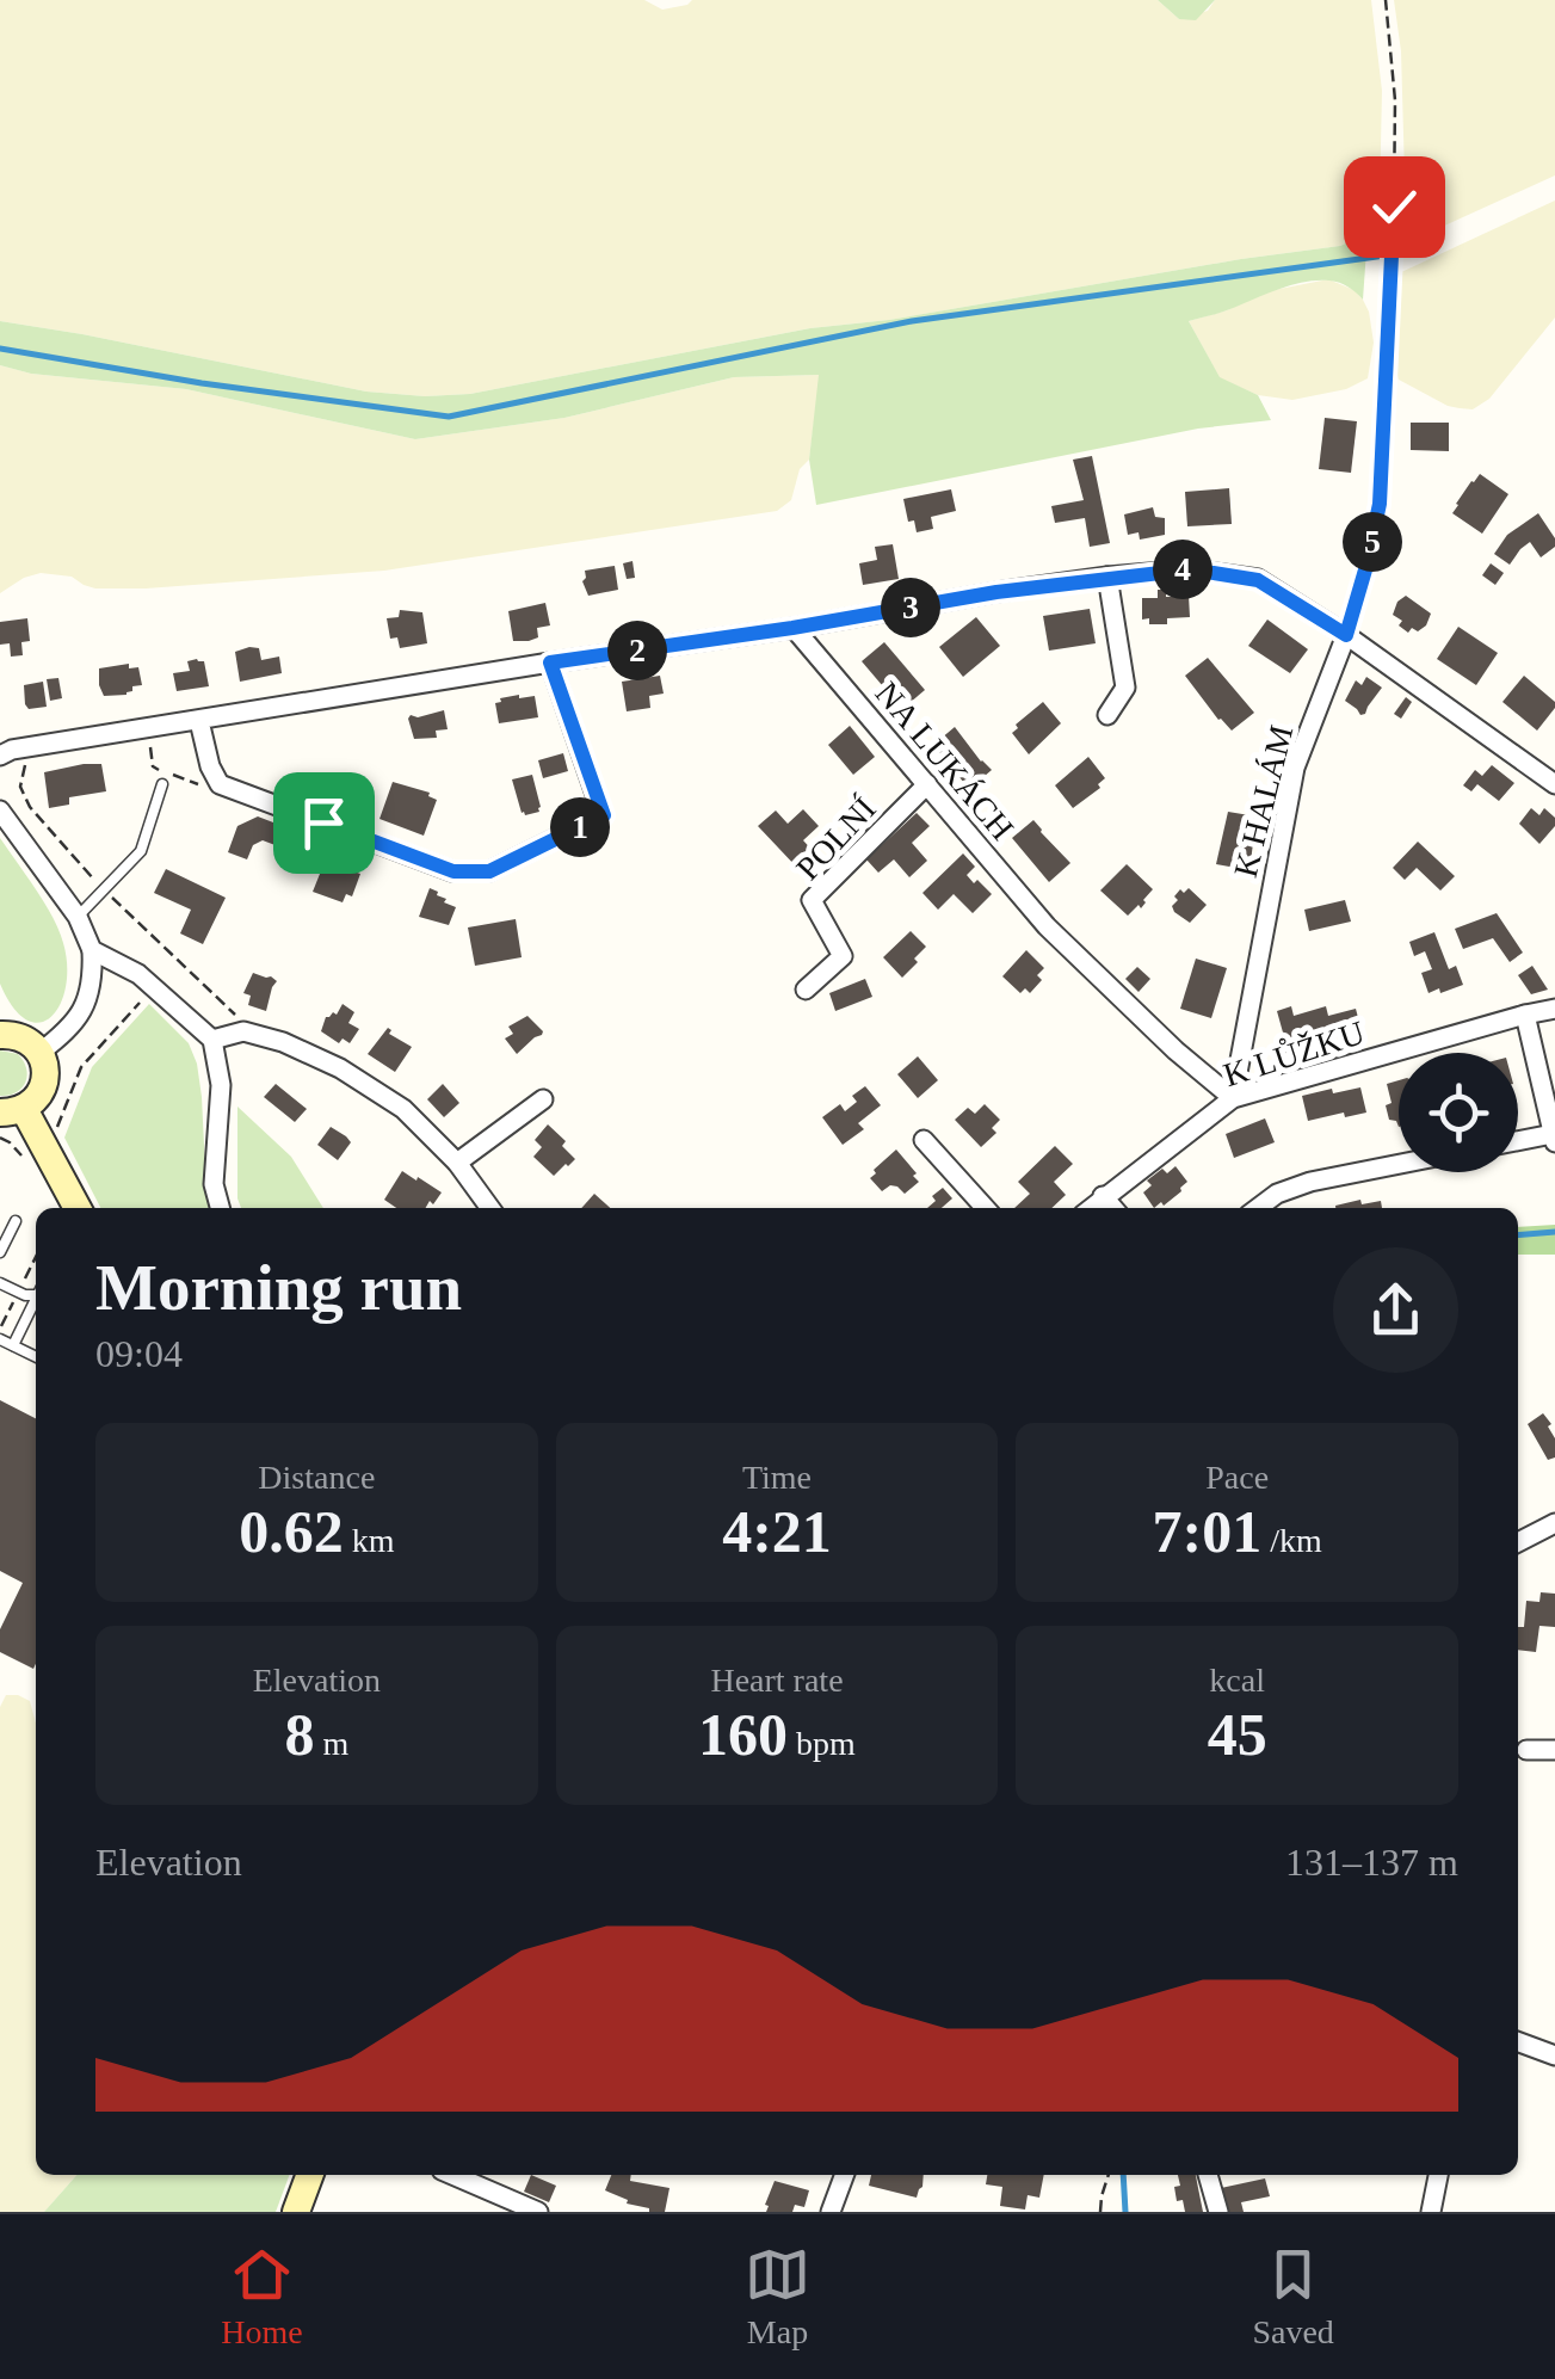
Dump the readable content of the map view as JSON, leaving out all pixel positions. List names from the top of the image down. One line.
{"streets":{"street":["NA LUKÁCH","K HALÁM","POLNÍ","K LŮŽKU"]},"crossings":[["NA LUKÁCH","K HALÁM"],["NA LUKÁCH","POLNÍ"],["NA LUKÁCH","K LŮŽKU"],["K HALÁM","K LŮŽKU"]],"page":{"pins":["5","4","3","2","1"],"heading":["Morning run","09:04"],"stats":[["Distance","0.62 km"],["Time","4:21"],["Pace","7:01 /km"],["Elevation","8 m"],["Heart rate","160 bpm"],["kcal","45"]],"chart":["Elevation","131–137 m"],"tabs":["Home","Map","Saved"]}}
